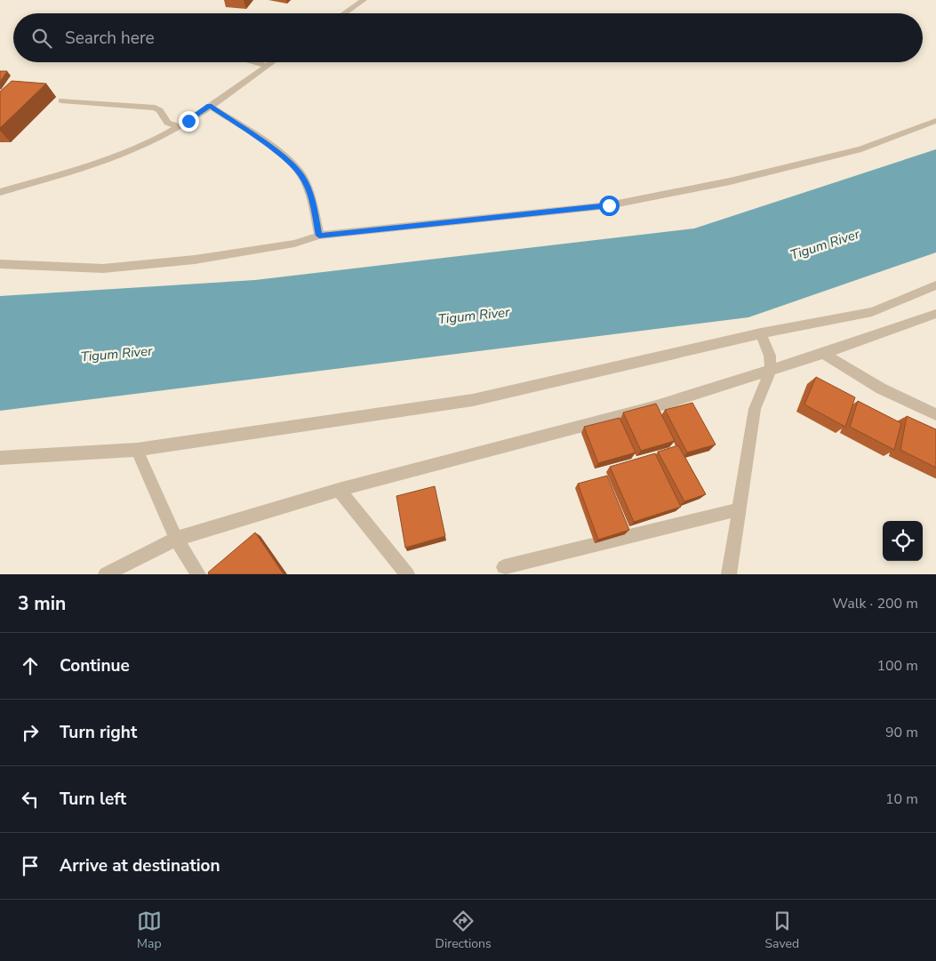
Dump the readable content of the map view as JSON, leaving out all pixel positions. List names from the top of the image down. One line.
{"water":["Tigum River"],"page":{"search":"Search here","heading":["3 min","Walk · 200 m"],"list":[["Continue","100 m"],["Turn right","90 m"],["Turn left","10 m"],"Arrive at destination"],"nav":["Map","Directions","Saved"]}}
